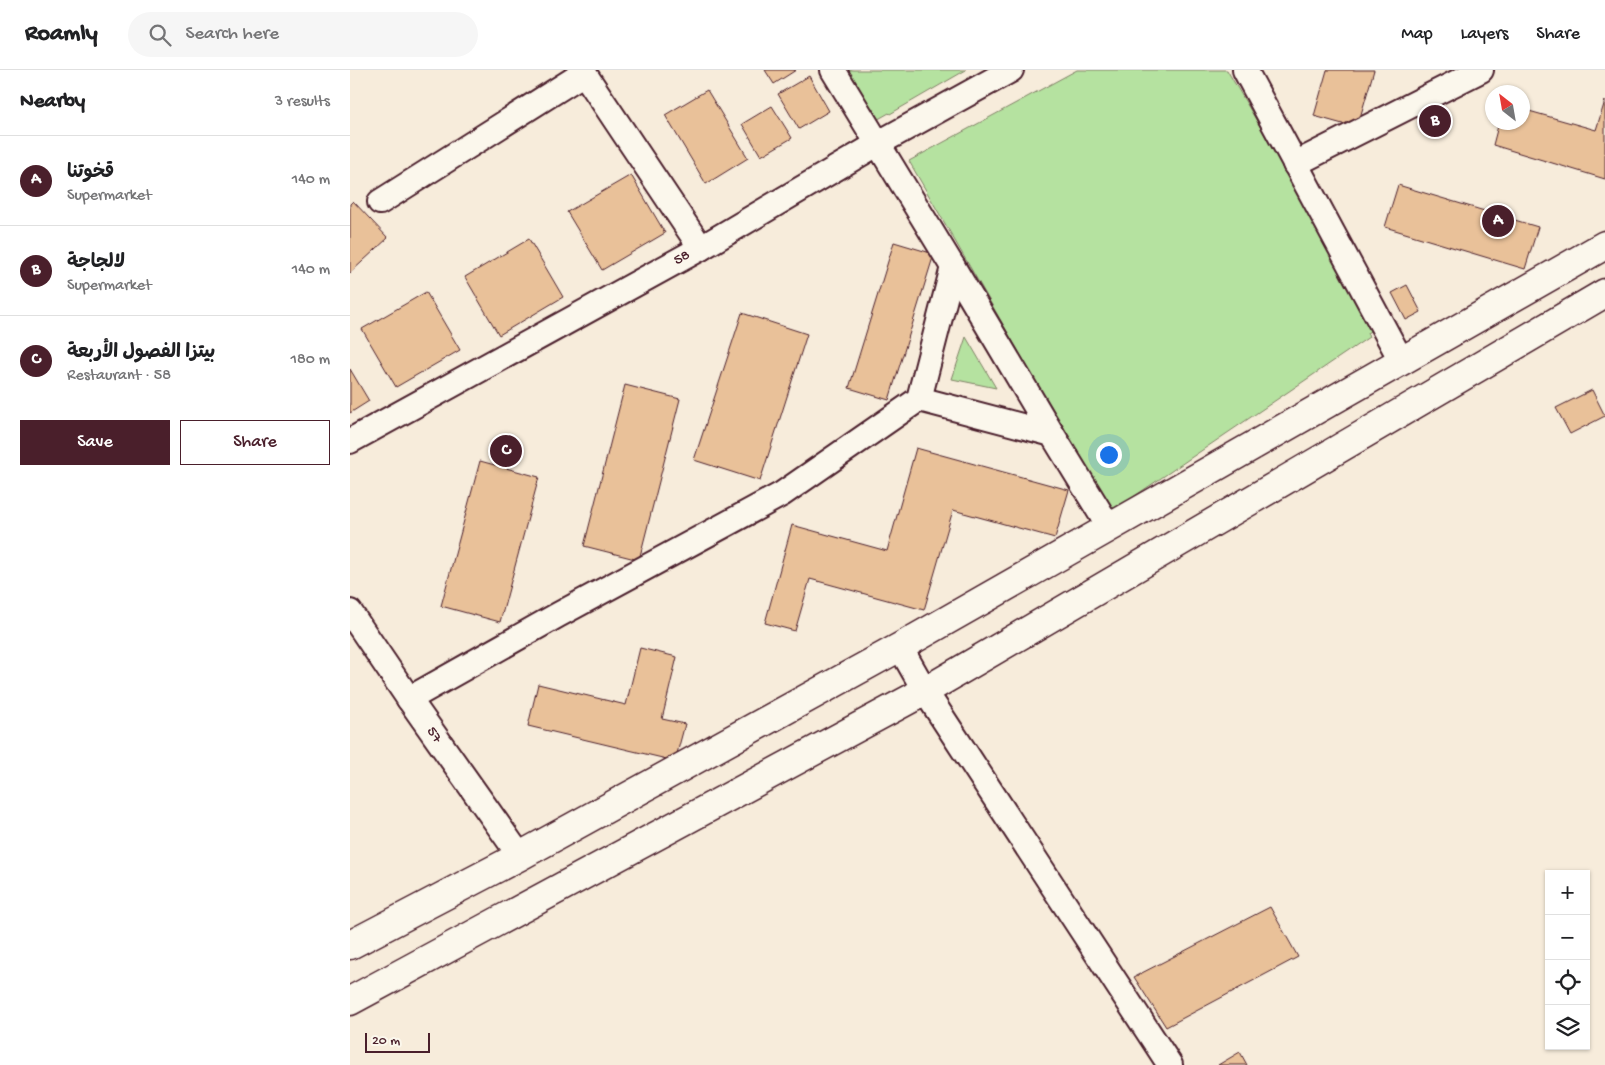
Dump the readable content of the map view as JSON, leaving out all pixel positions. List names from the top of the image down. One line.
{"streets":{"street":["58","57"]},"scale_bar":"20 m","north":"top left","page":{"header":"Roamly","search":"Search here","nav":["Map","Layers","Share"],"heading":["Nearby","3 results"],"pins":["B","A","C"],"list":[{"mark":"A","name":"قخوتنا","note":"Supermarket","value":"140 m"},{"mark":"B","name":"لالجاجة","note":"Supermarket","value":"140 m"},{"mark":"C","name":"بيتزا الفصول الأربعة","note":"Restaurant · 58","value":"180 m"}],"buttons":["Save","Share"],"map_buttons":["+","−"],"scale":"20 m"}}
